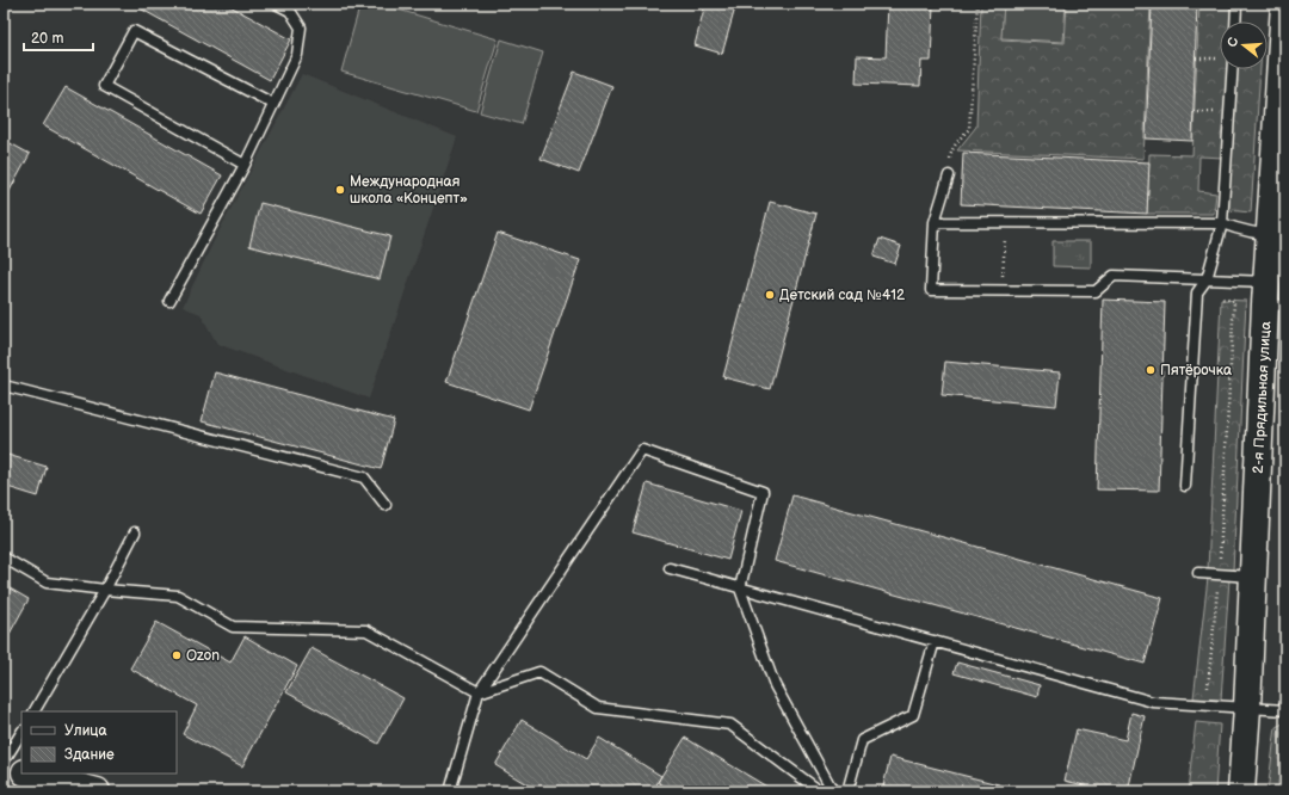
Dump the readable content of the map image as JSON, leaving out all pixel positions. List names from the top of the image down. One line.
{"streets":{"street":["2-я Прядильная улица"]},"places":["Международная школа «Концепт»","Детский сад №412","Пятёрочка","Ozon"],"legend":["Улица","Здание"],"scale_bar":"20 m","north":"left"}
